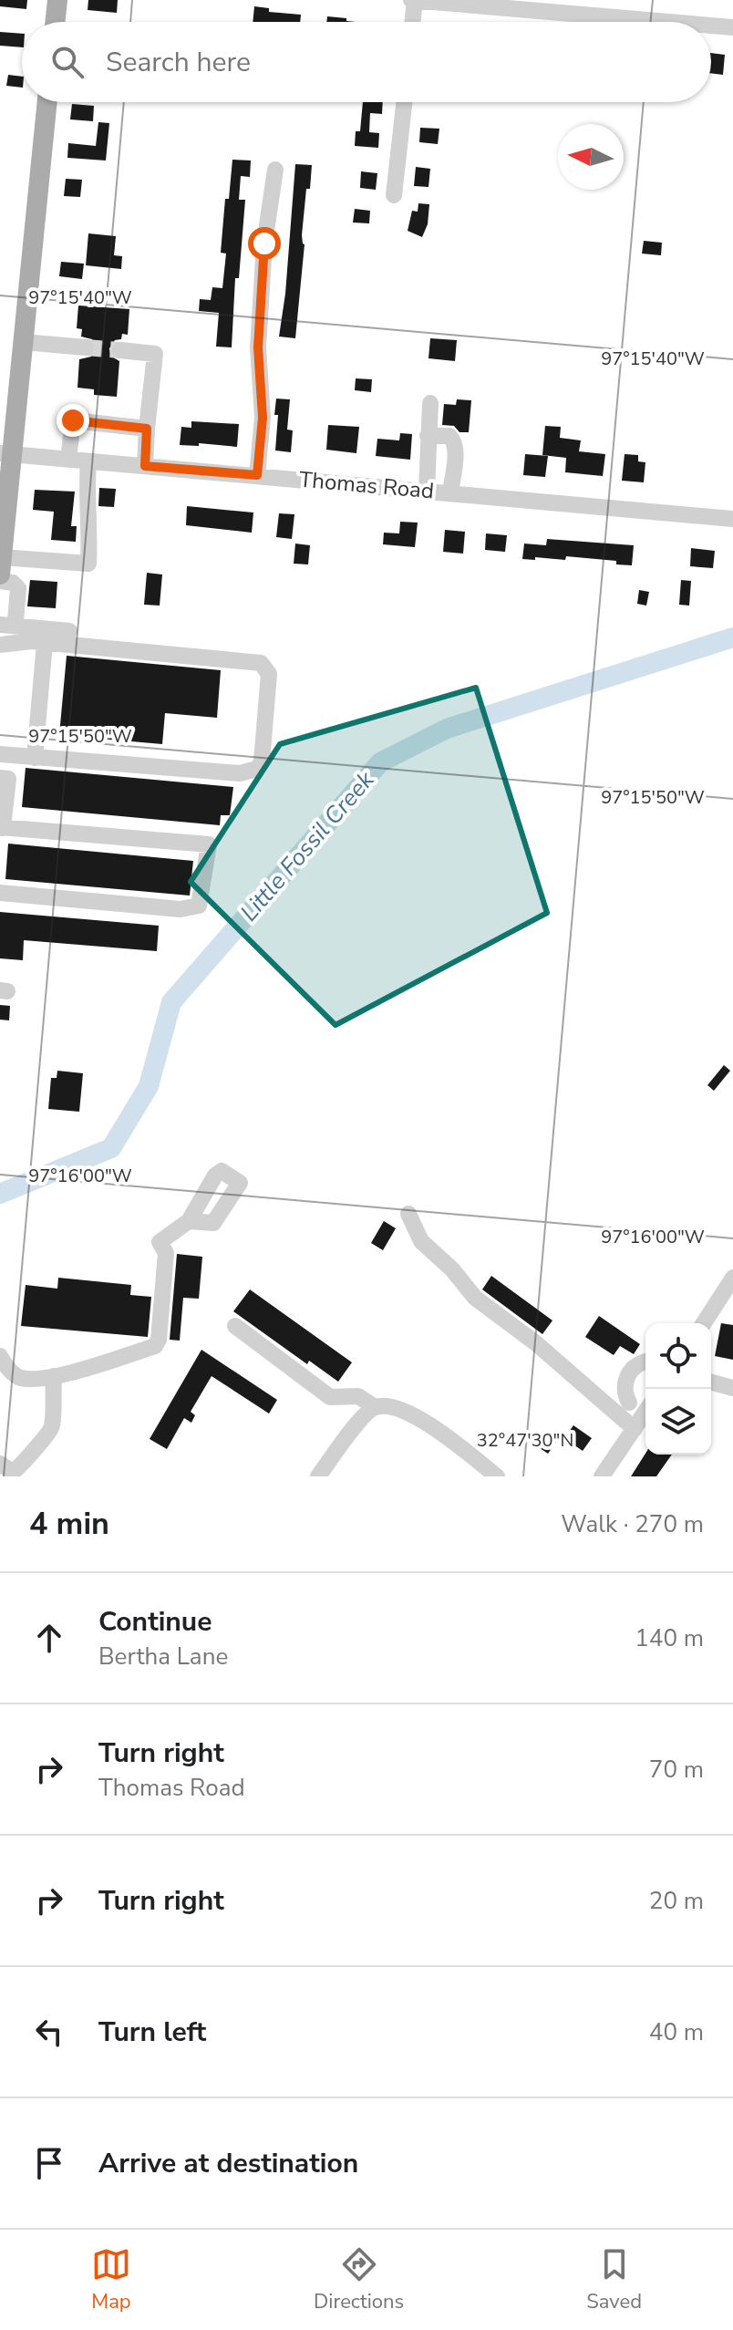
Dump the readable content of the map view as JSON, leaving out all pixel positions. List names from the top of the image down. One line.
{"streets":{"street":["Thomas Road"]},"water":["Little Fossil Creek"],"north":"left","page":{"search":"Search here","heading":["4 min","Walk · 270 m"],"list":[["Continue","Bertha Lane","140 m"],["Turn right","Thomas Road","70 m"],["Turn right","20 m"],["Turn left","40 m"],"Arrive at destination"],"nav":["Map","Directions","Saved"]},"coordinates":["97°15'40\"W","97°15'50\"W","97°16'00\"W","32°47'30\"N"]}
